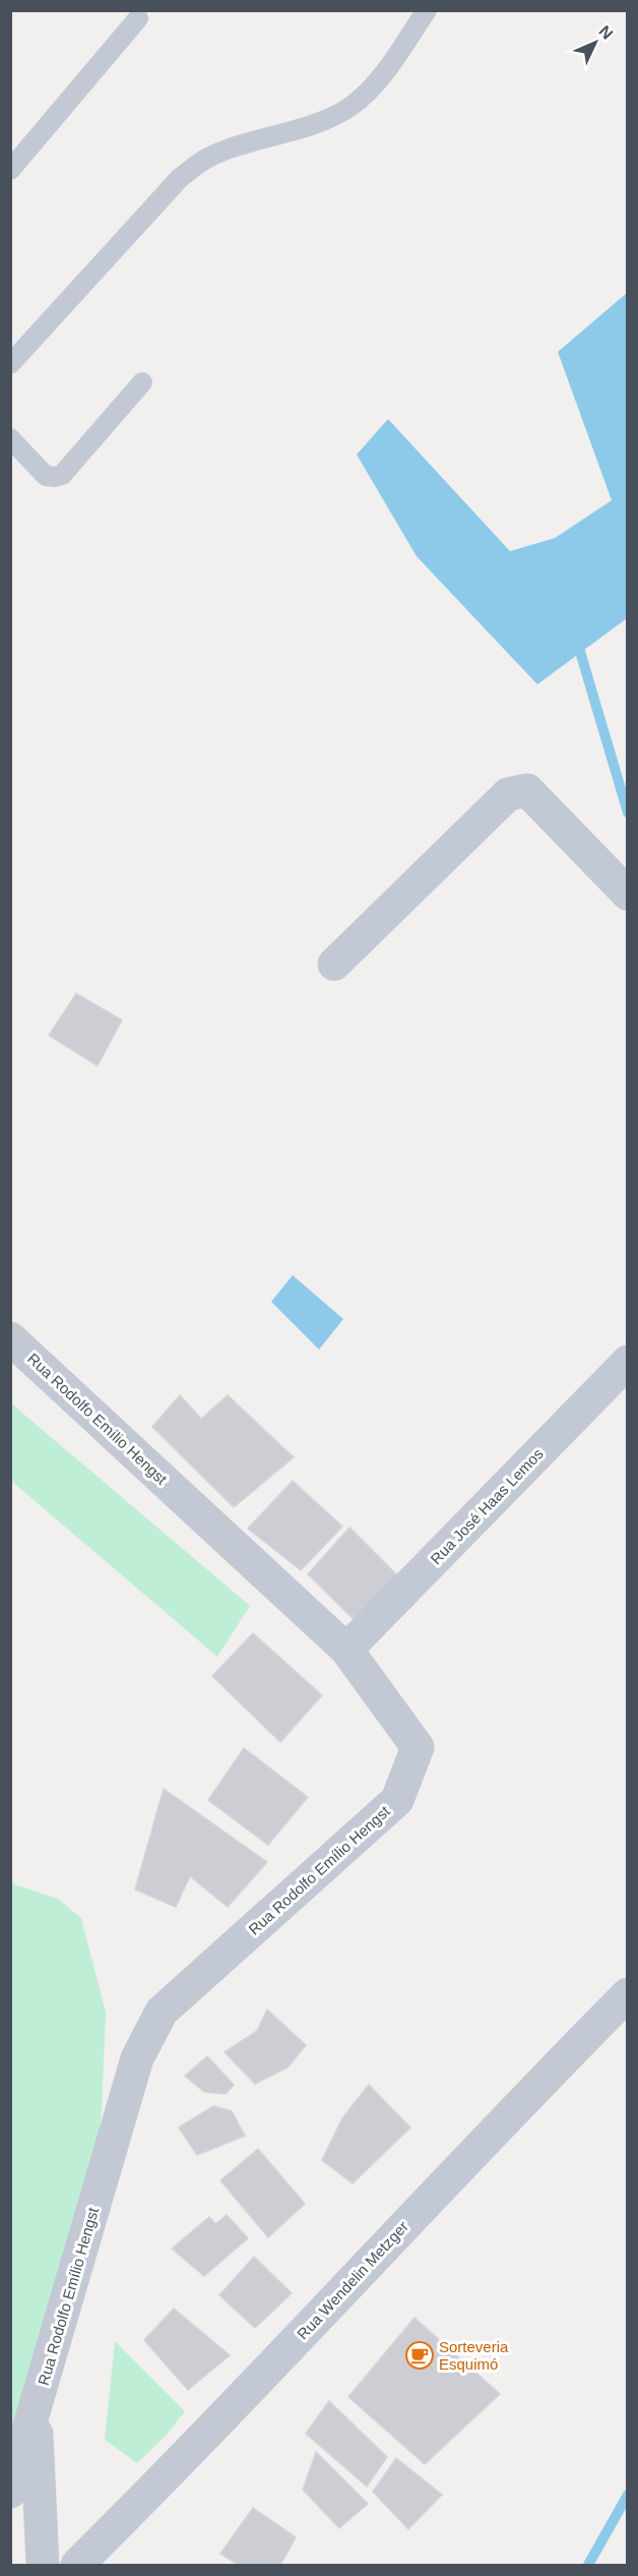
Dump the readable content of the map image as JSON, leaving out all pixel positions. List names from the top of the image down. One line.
{"streets":{"street":["Rua Rodolfo Emílio Hengst","Rua José Haas Lemos","Rua Wendelin Metzger"]},"crossings":[["Rua Rodolfo Emílio Hengst","Rua José Haas Lemos"]],"places":{"cafe":["Sorteveria Esquimó"]},"north":"top right"}
